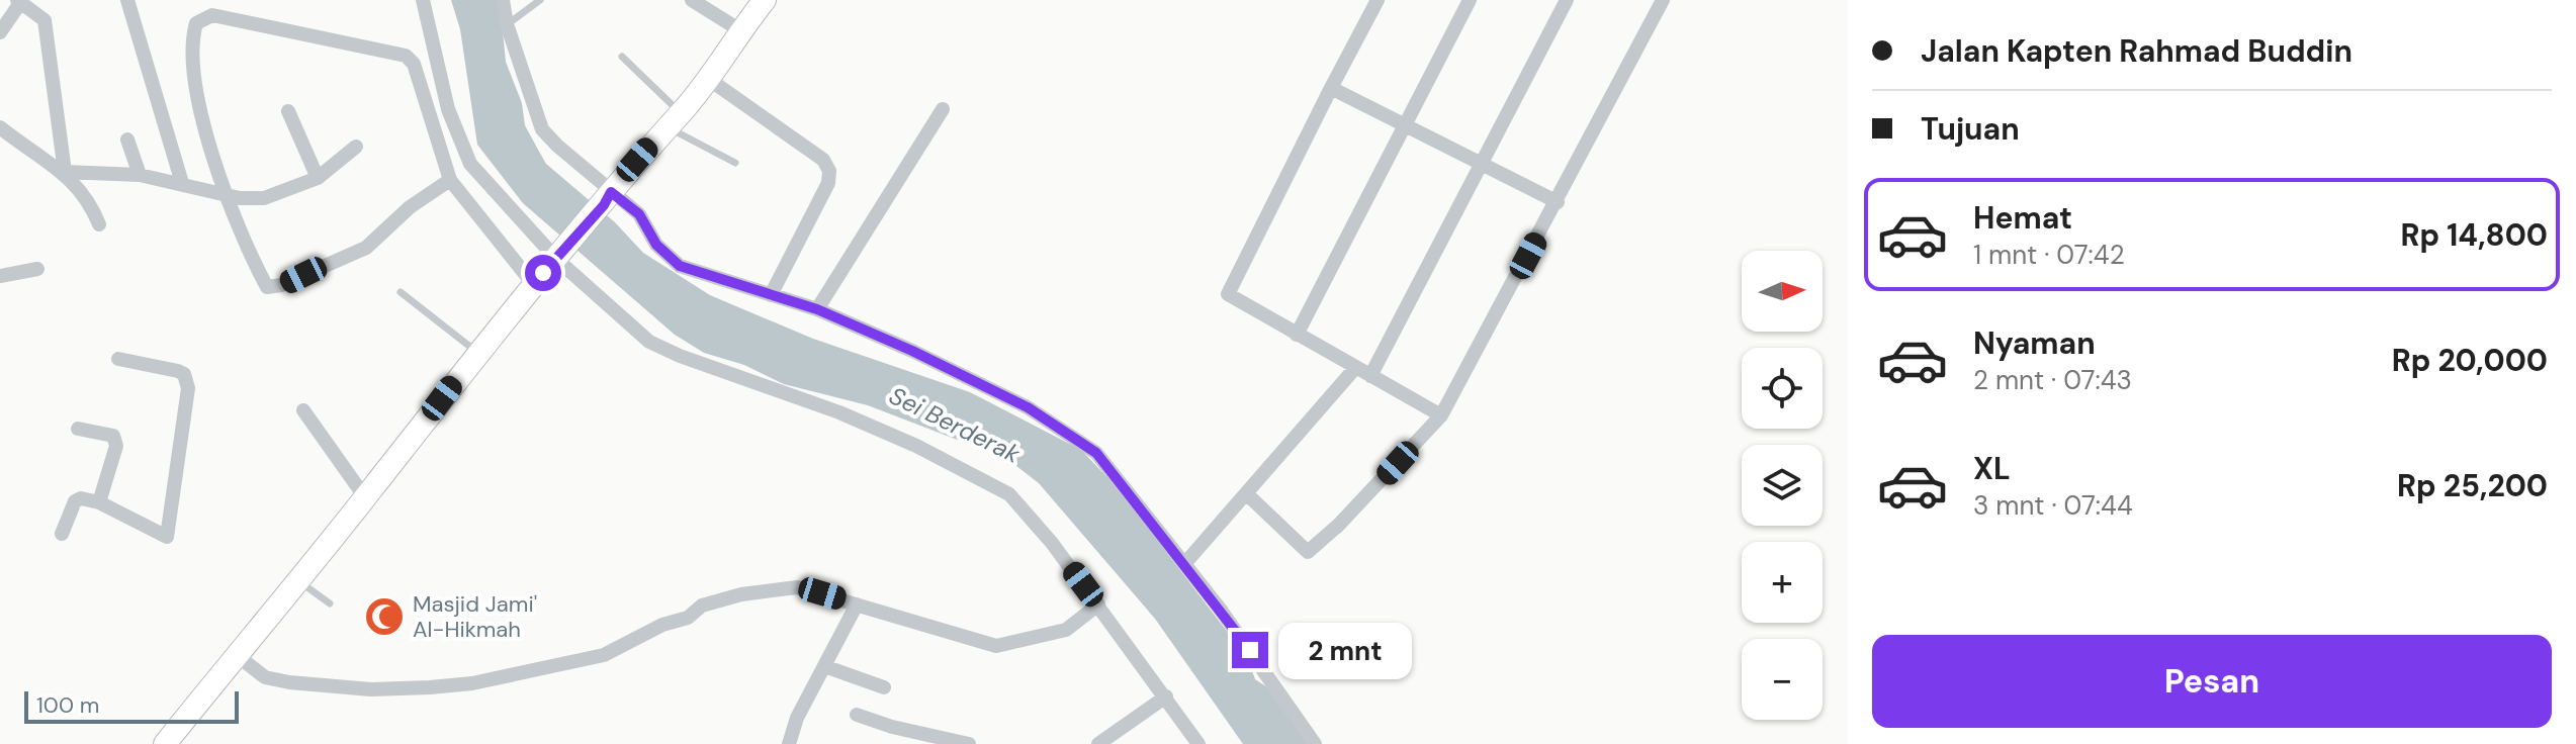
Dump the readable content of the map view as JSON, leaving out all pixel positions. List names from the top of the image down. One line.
{"water":["Sei Berderak"],"places":{"mosque":["Masjid Jami' Al-Hikmah"]},"scale_bar":"100 m","north":"right","page":{"banner":["Jalan Kapten Rahmad Buddin","Tujuan"],"list":[{"name":"Hemat","note":"1 mnt · 07:42","value":"Rp 14,800"},{"name":"Nyaman","note":"2 mnt · 07:43","value":"Rp 20,000"},{"name":"XL","note":"3 mnt · 07:44","value":"Rp 25,200"}],"map_buttons":["+","−"],"buttons":"Pesan","bubble":"2 mnt","scale":"100 m"}}
